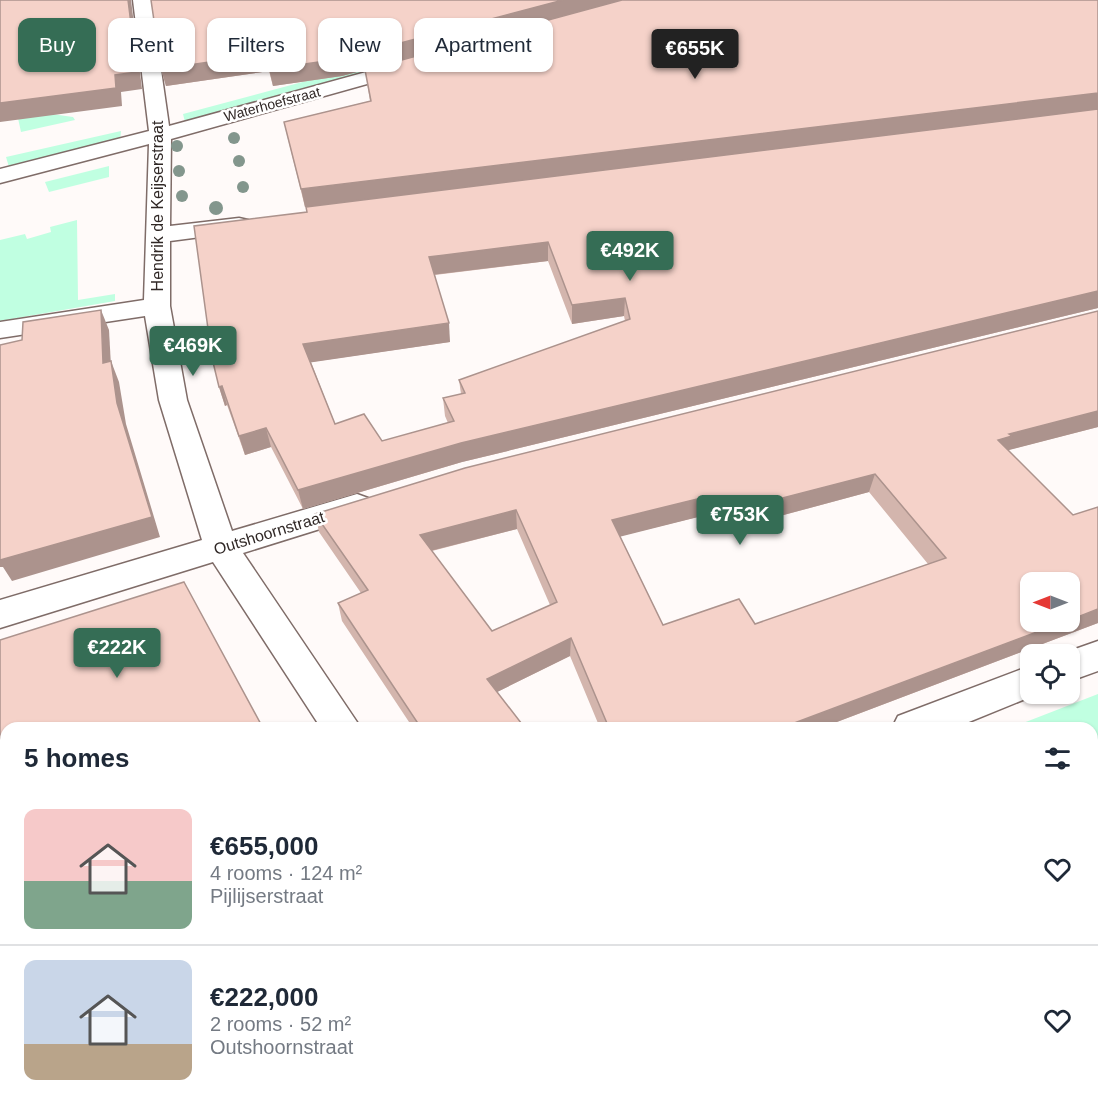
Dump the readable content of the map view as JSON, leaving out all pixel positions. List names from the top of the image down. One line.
{"streets":{"street":["Waterhoefstraat","Hendrik de Keijserstraat","Outshoornstraat"]},"crossings":[["Waterhoefstraat","Hendrik de Keijserstraat"],["Hendrik de Keijserstraat","Outshoornstraat"]],"north":"left","page":{"chip":["Buy","Rent","Filters","New","Apartment"],"price":["€655K","€492K","€469K","€753K","€222K"],"heading":"5 homes","list":[{"name":"€655,000","note":"4 rooms · 124 m² · Pijlijserstraat"},{"name":"€222,000","note":"2 rooms · 52 m² · Outshoornstraat"}]}}
